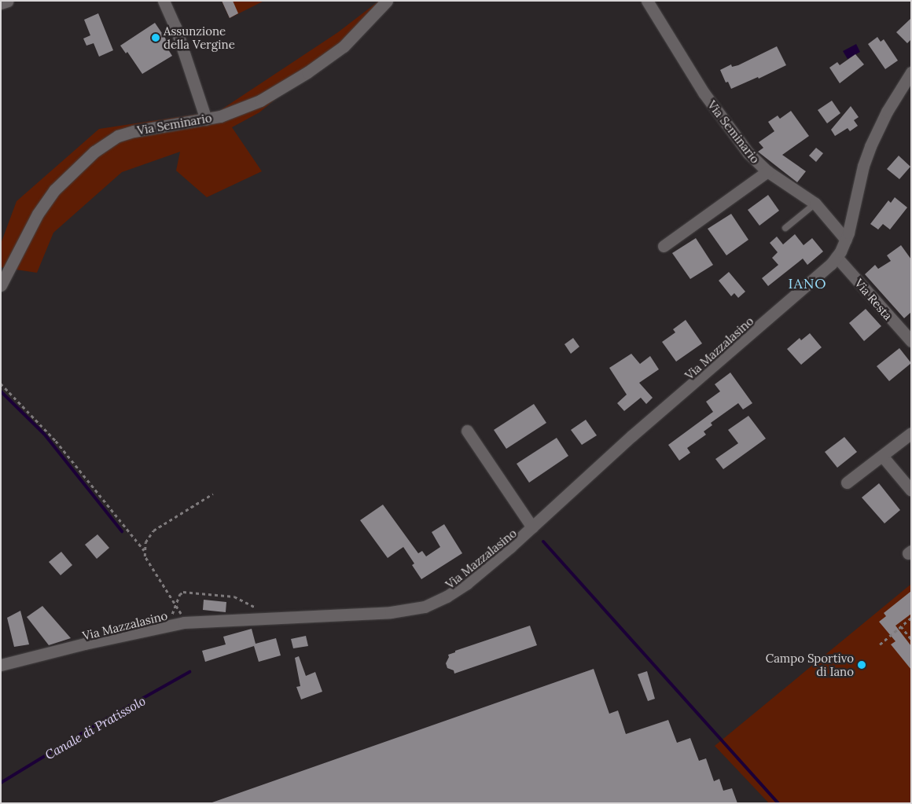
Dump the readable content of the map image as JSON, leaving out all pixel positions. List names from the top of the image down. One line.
{"streets":{"street":["Via Seminario","Via Resta","Via Mazzalasino"]},"crossings":[["Via Seminario","Via Mazzalasino"],["Via Resta","Via Mazzalasino"]],"districts":["IANO"],"water":["Canale di Pratissolo"],"places":["Assunzione della Vergine","Campo Sportivo di Iano"]}
